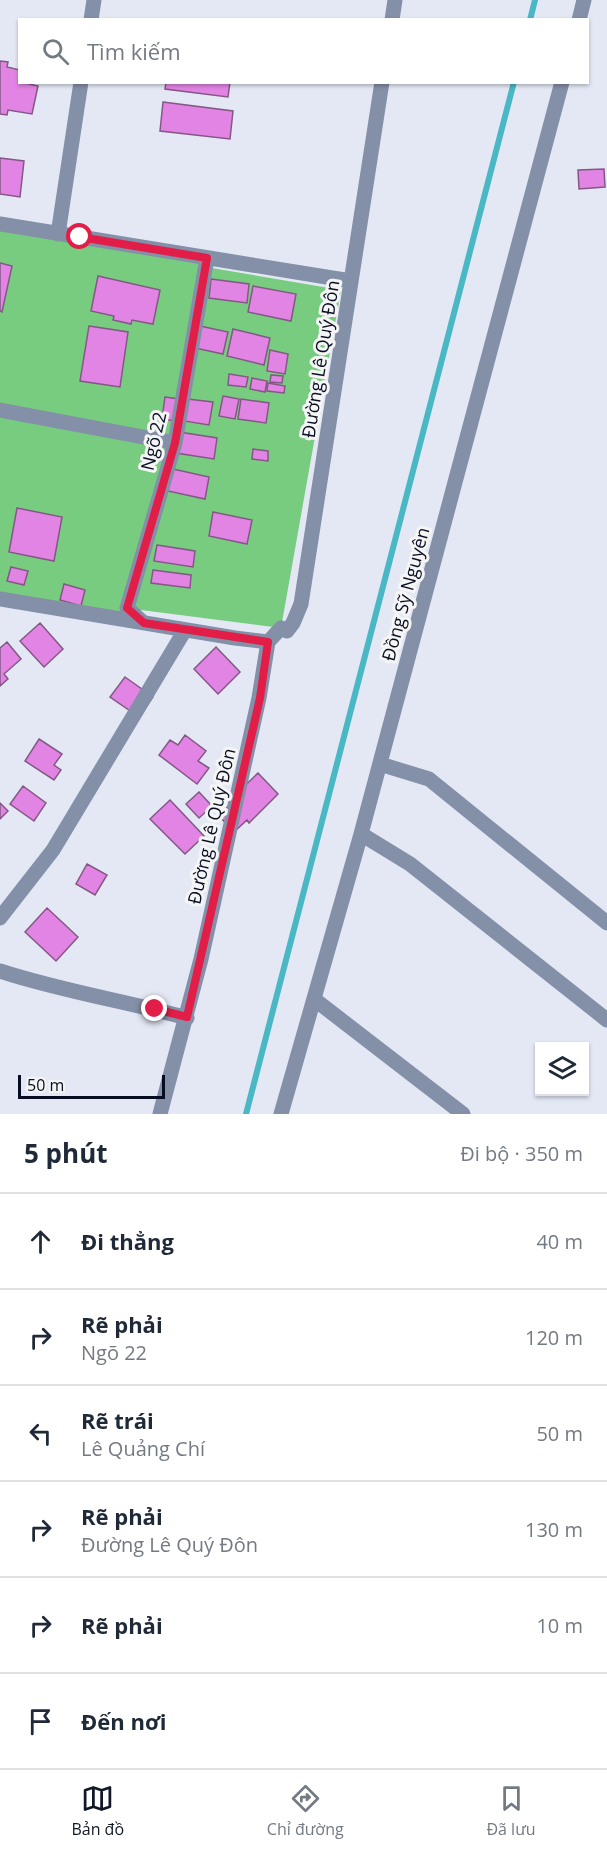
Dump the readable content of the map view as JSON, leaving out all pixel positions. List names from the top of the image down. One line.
{"streets":{"street":["Đường Lê Quý Đôn","Ngõ 22","Đồng Sỹ Nguyên"]},"scale_bar":"50 m","page":{"search":"Tìm kiếm","scale":"50 m","heading":["5 phút","Đi bộ · 350 m"],"list":[["Đi thẳng","40 m"],["Rẽ phải","Ngõ 22","120 m"],["Rẽ trái","Lê Quảng Chí","50 m"],["Rẽ phải","Đường Lê Quý Đôn","130 m"],["Rẽ phải","10 m"],"Đến nơi"],"nav":["Bản đồ","Chỉ đường","Đã lưu"]}}
